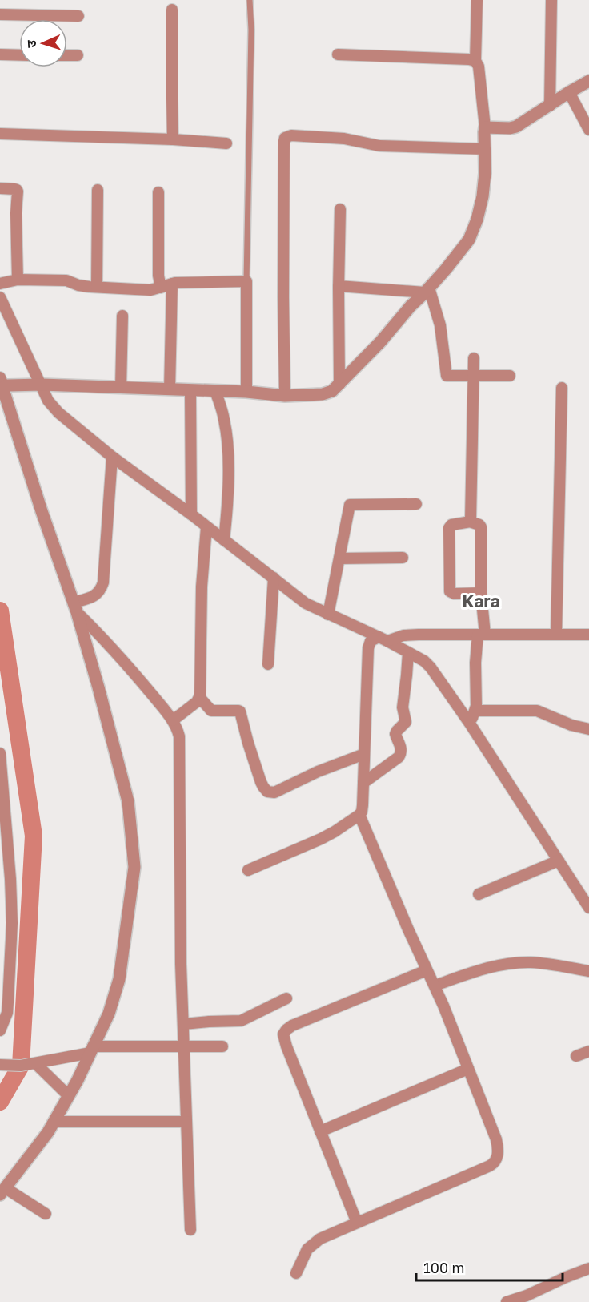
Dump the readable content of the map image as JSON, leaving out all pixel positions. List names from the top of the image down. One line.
{"districts":["Kara"],"scale_bar":"100 m","north":"left"}
